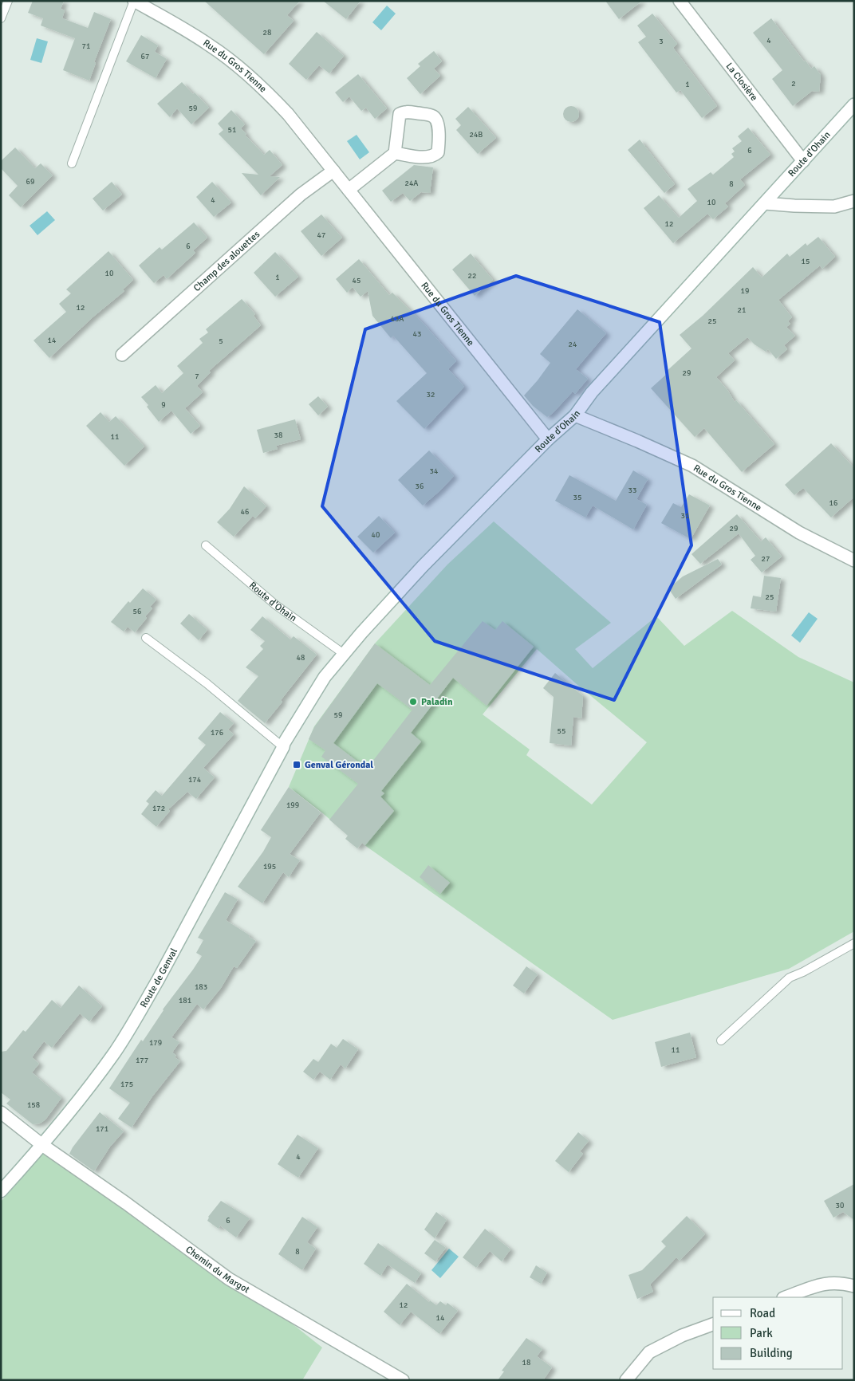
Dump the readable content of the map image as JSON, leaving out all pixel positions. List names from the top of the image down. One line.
{"streets":{"street":["Rue du Gros Tienne","La Closière","Route d'Ohain","Champ des alouettes","Route de Genval","Chemin du Margot"]},"crossings":[["Rue du Gros Tienne","Route d'Ohain"],["Rue du Gros Tienne","Champ des alouettes"],["La Closière","Route d'Ohain"],["Route d'Ohain","Route de Genval"],["Route de Genval","Chemin du Margot"]],"places":{"other":["Paladin"],"transit":["Genval Gérondal"]},"house_numbers":["28","4","3","71","67","2","1","59","51","24B","6","69","24A","8","4","10","12","47","6","15","10","22","1","45","19","12","21","43A","25","43","14","5","24","29","7","32","9","38","11","34","36","33","35","16","46","31","29","40","27","25","56","48","59","55","176","174","199","172","195","183","181","179","11","177","175","158","171","4","30","6","8","12","14","18"],"legend":["Road","Park","Building"]}
